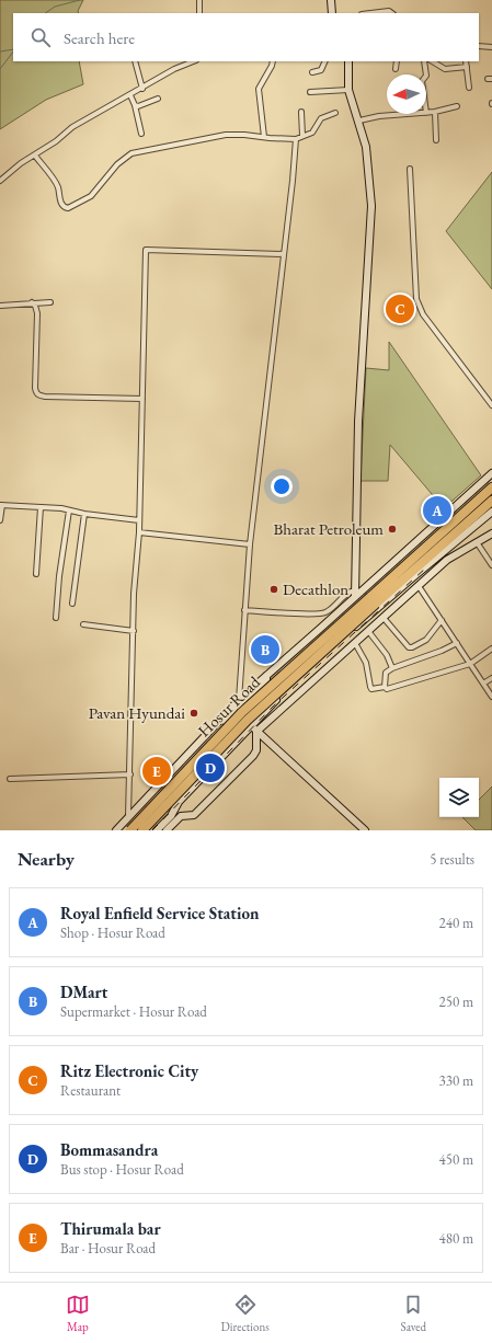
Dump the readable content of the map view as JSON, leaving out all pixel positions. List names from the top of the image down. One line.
{"streets":{"highway":["Hosur Road"]},"places":["Bharat Petroleum","Decathlon","Pavan Hyundai"],"north":"left","page":{"search":"Search here","pins":["C","A","B","D","E"],"heading":["Nearby","5 results"],"list":[{"mark":"A","name":"Royal Enfield Service Station","note":"Shop · Hosur Road","value":"240 m"},{"mark":"B","name":"DMart","note":"Supermarket · Hosur Road","value":"250 m"},{"mark":"C","name":"Ritz Electronic City","note":"Restaurant","value":"330 m"},{"mark":"D","name":"Bommasandra","note":"Bus stop · Hosur Road","value":"450 m"},{"mark":"E","name":"Thirumala bar","note":"Bar · Hosur Road","value":"480 m"}],"nav":["Map","Directions","Saved"]}}
